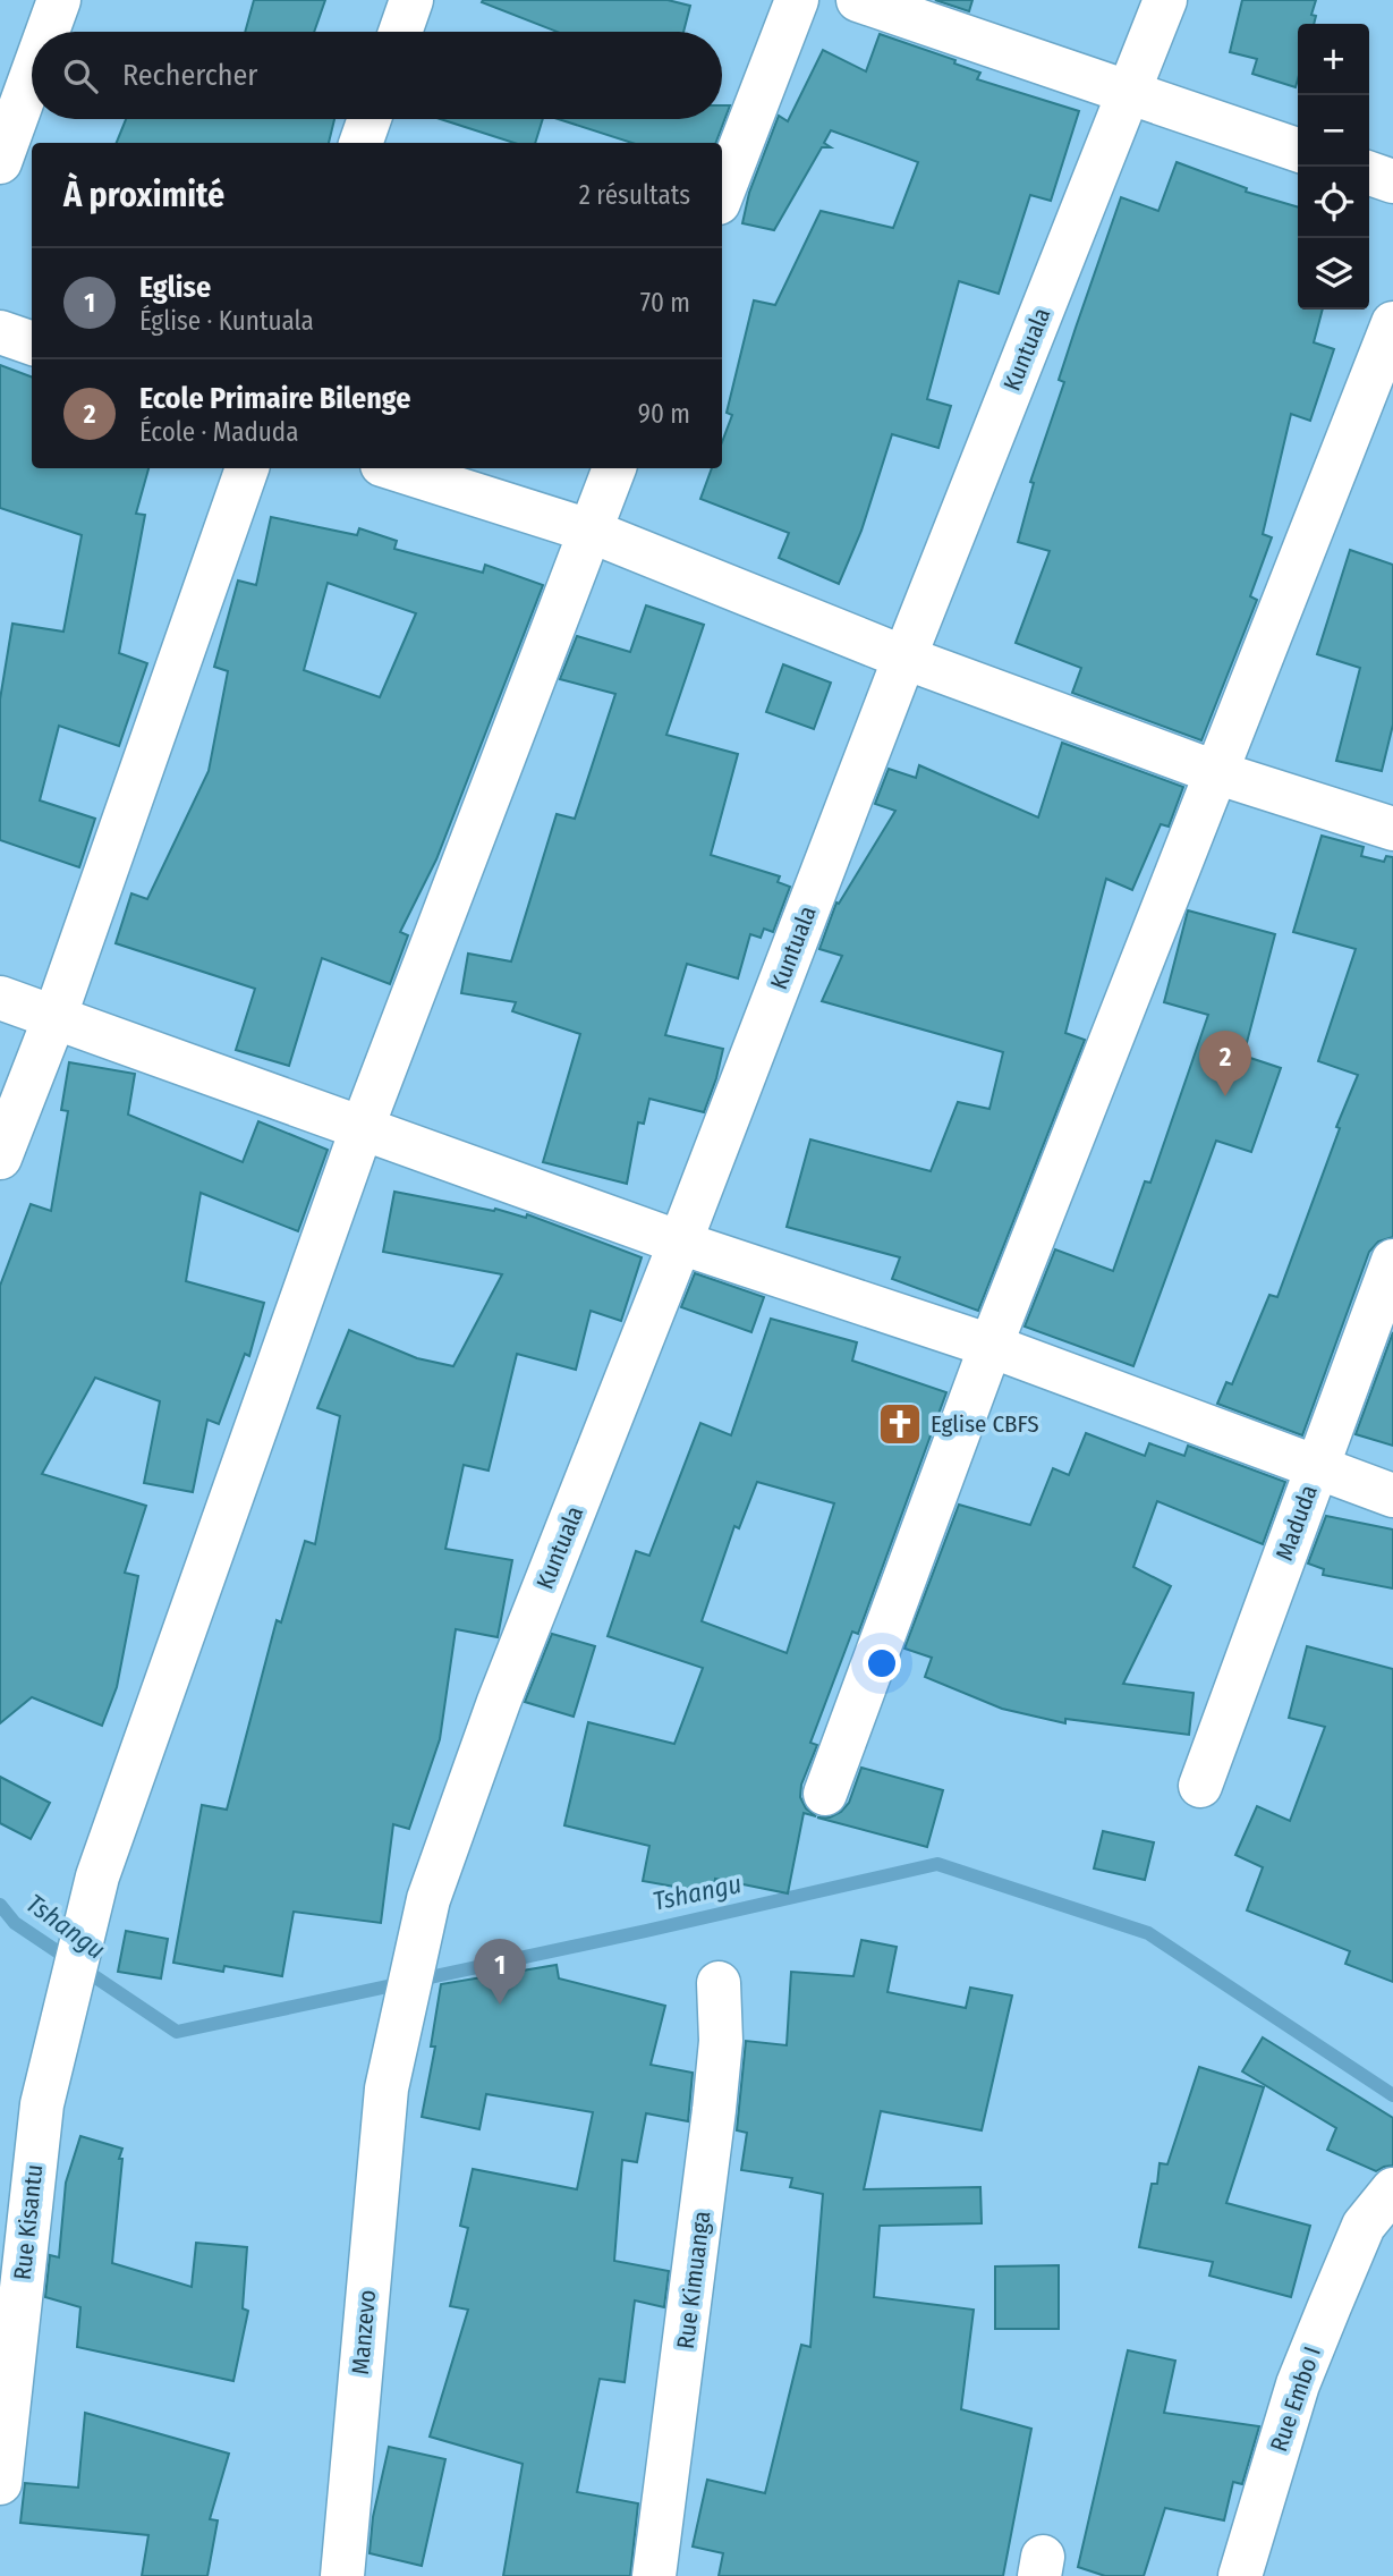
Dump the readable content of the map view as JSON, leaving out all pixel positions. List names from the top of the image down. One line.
{"streets":{"street":["Kuntuala","Maduda","Rue Kisantu","Rue Kimuanga","Manzevo","Rue Embo I"]},"crossings":[["Kuntuala","Manzevo"]],"water":["Tshangu"],"places":{"church":["Eglise CBFS"]},"page":{"map_buttons":["+","−"],"search":"Rechercher","heading":["À proximité","2 résultats"],"list":[{"mark":"1","name":"Eglise","note":"Église · Kuntuala","value":"70 m"},{"mark":"2","name":"Ecole Primaire Bilenge","note":"École · Maduda","value":"90 m"}],"pins":["2","1"]}}
